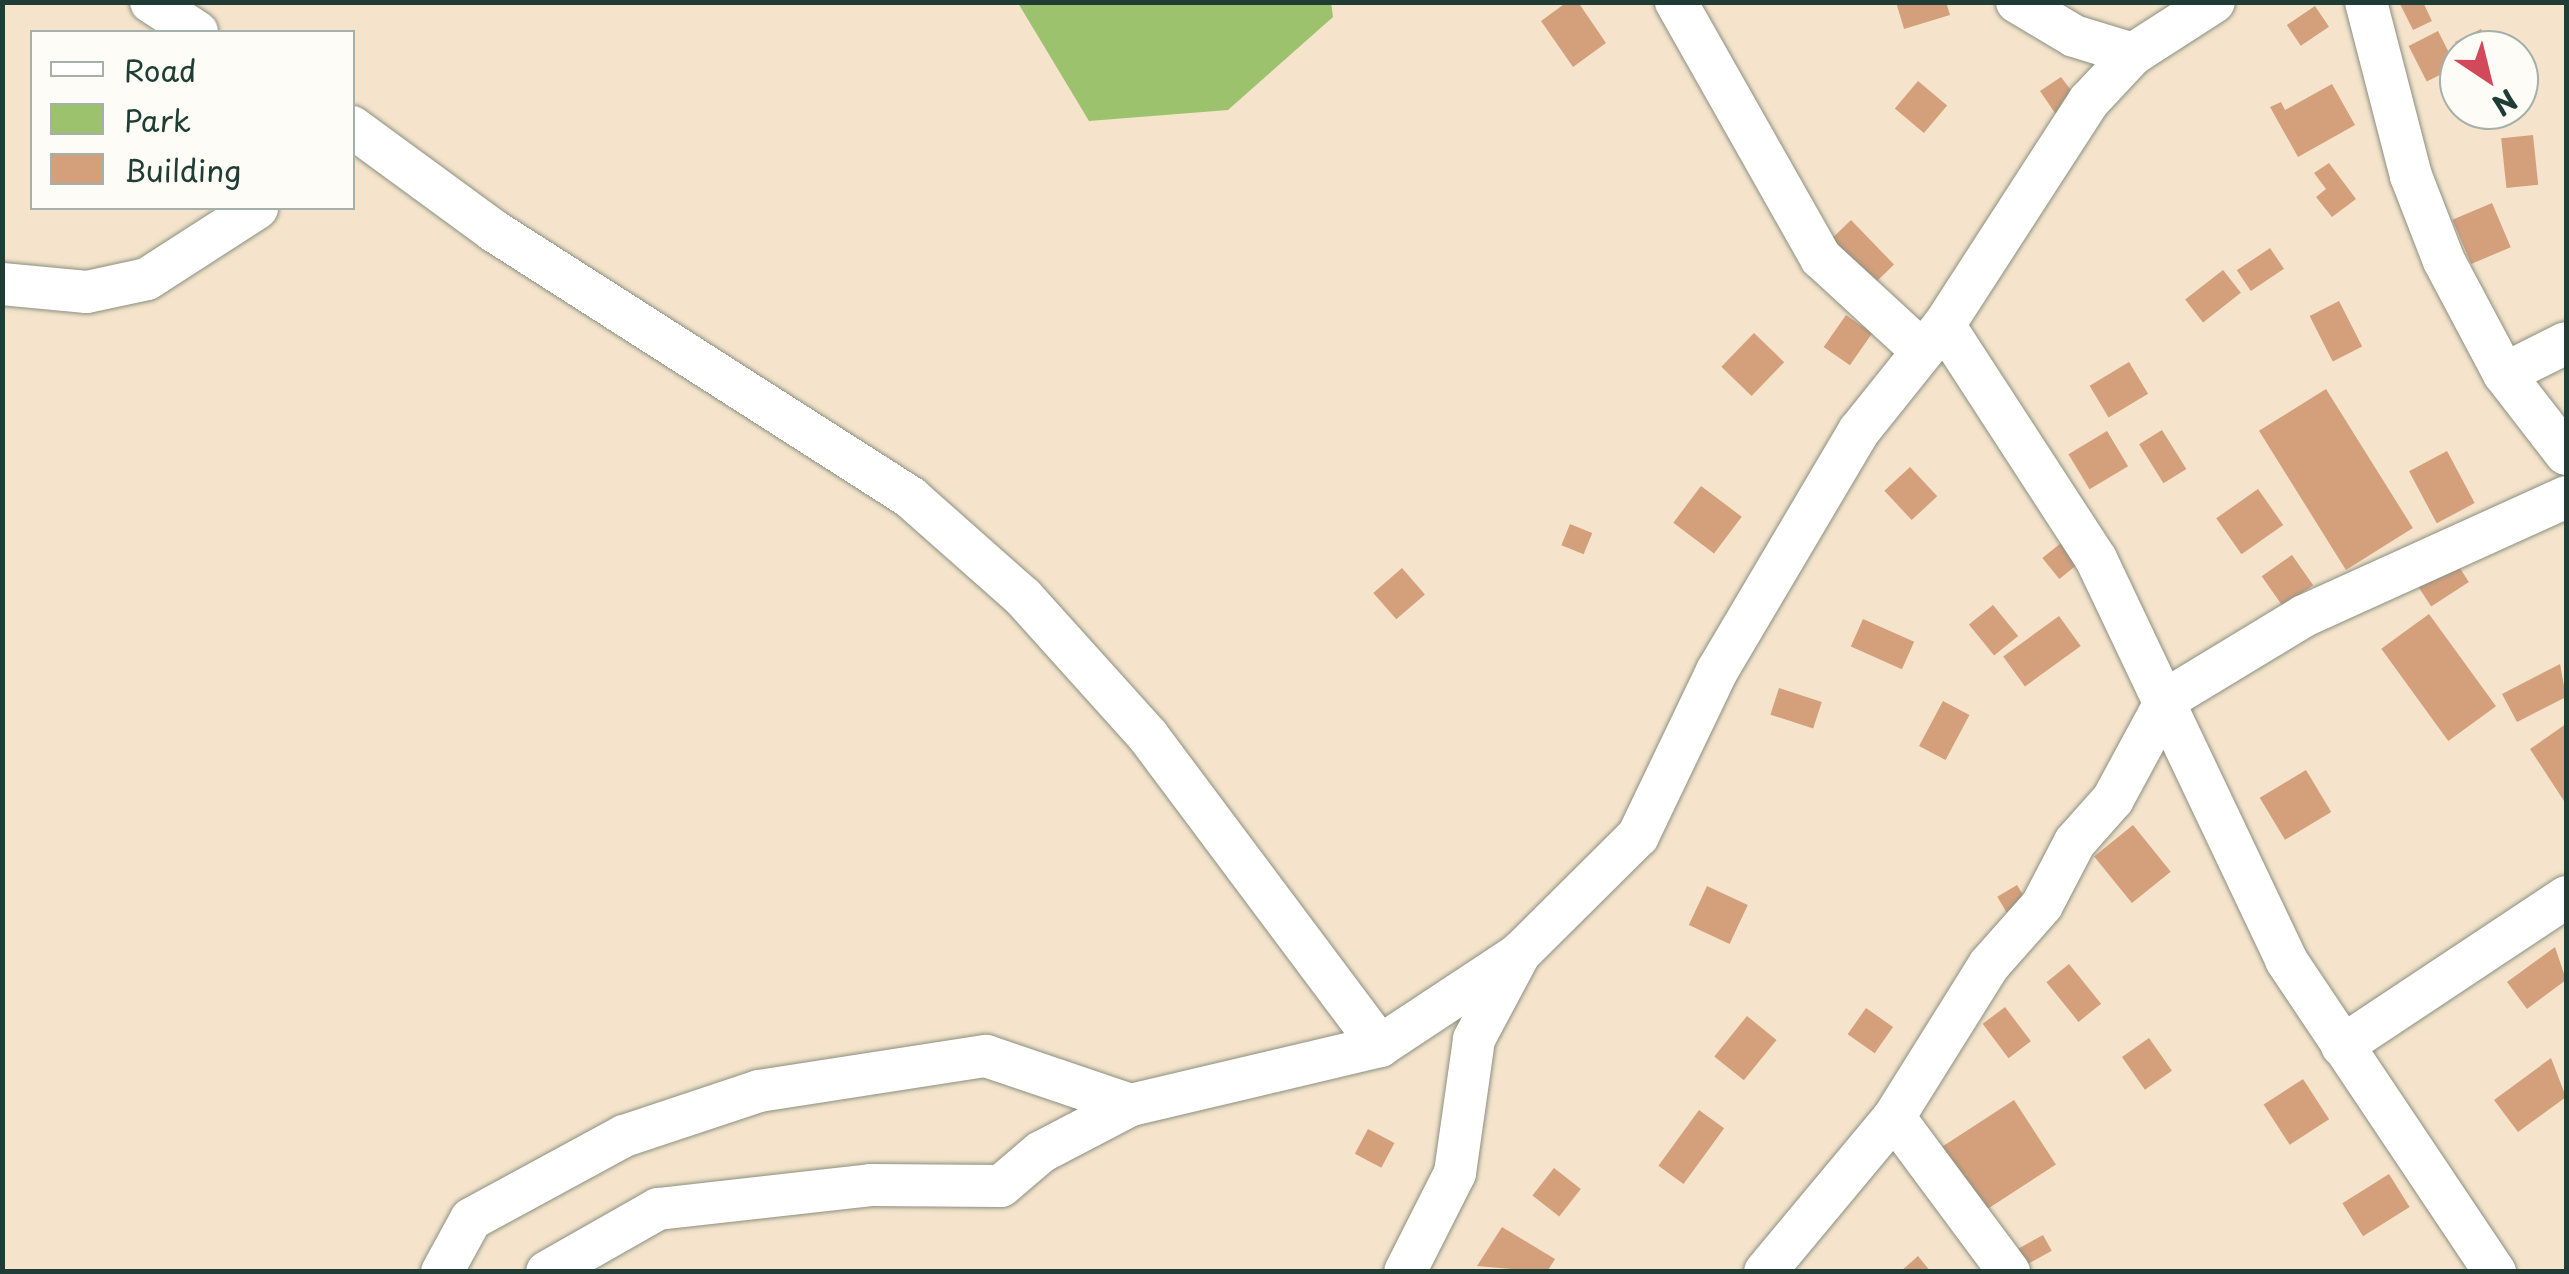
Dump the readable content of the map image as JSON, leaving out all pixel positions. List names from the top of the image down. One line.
{"legend":["Road","Park","Building"],"north":"bottom right"}
